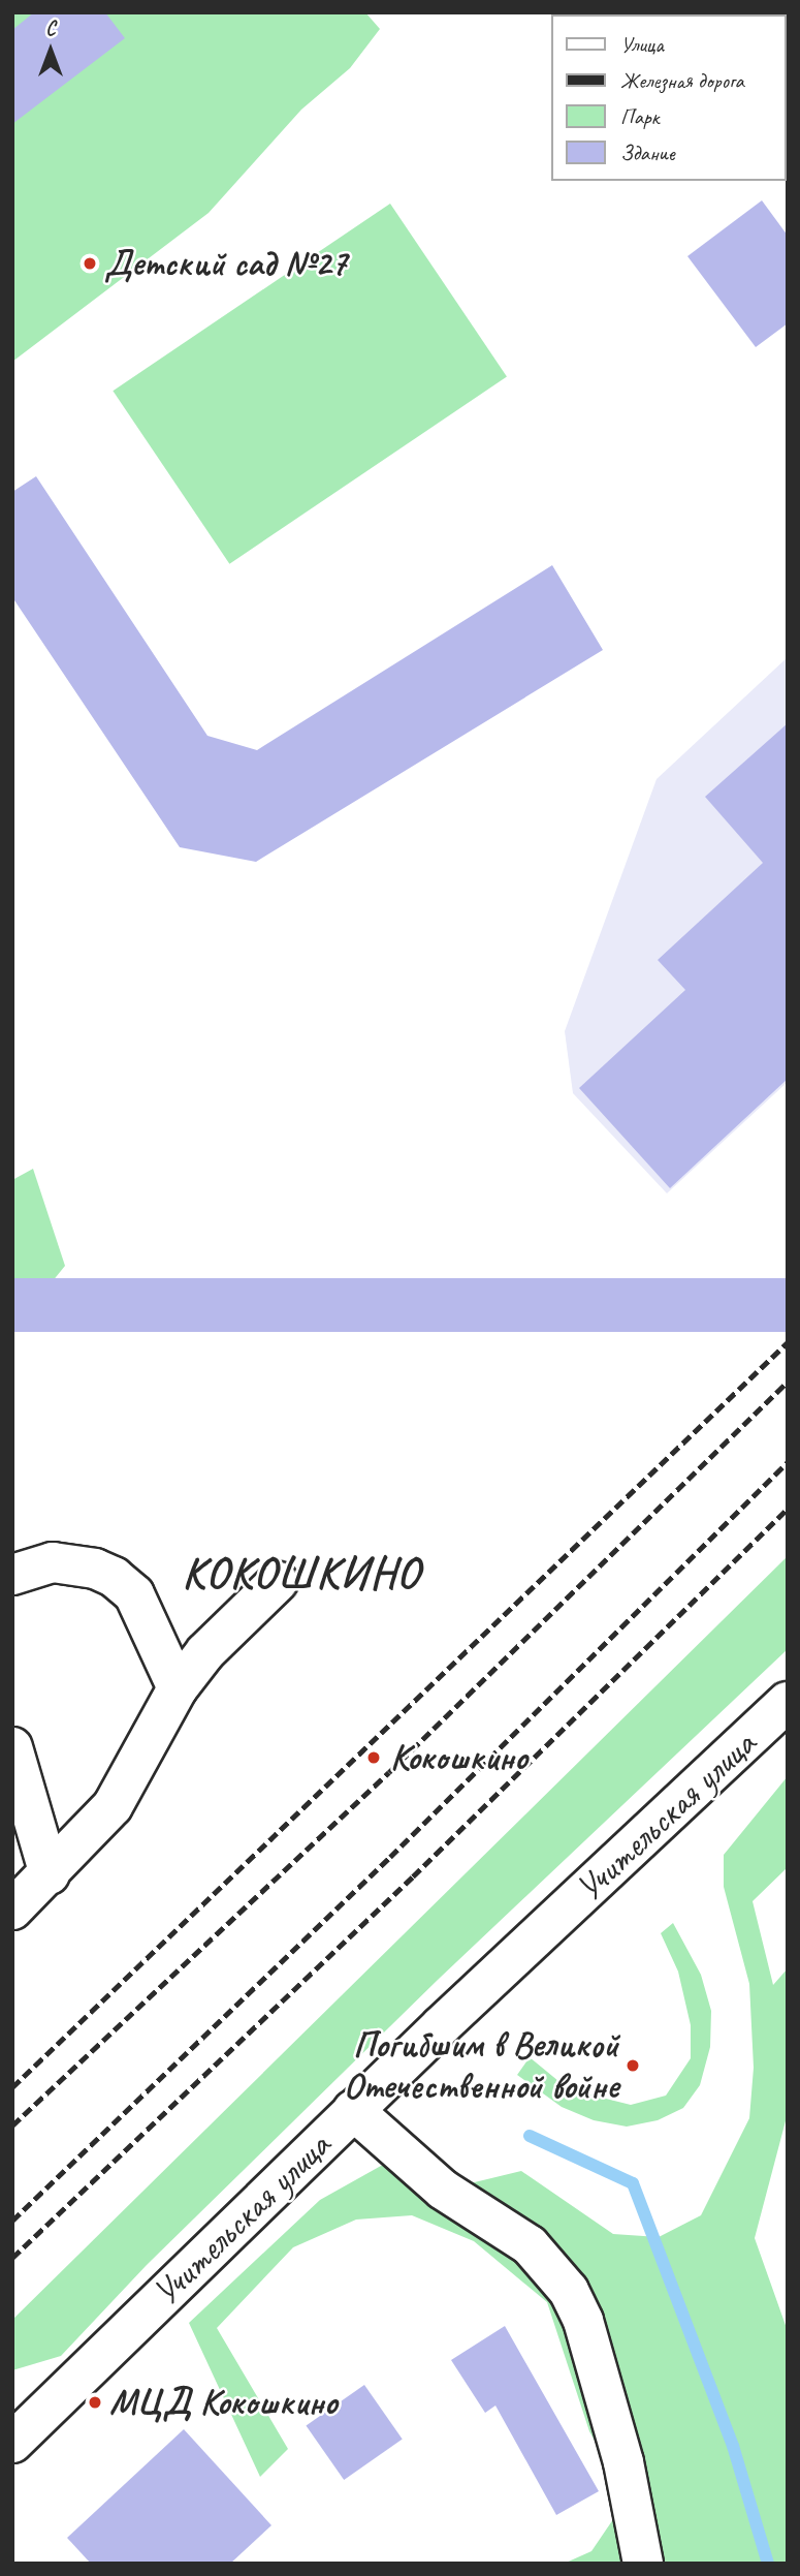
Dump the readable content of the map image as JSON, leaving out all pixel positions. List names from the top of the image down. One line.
{"streets":{"street":["Учительская улица"]},"districts":["КОКОШКИНО"],"places":["Детский сад №27","Кокошкино","Погибшим в Великой Отечественной войне","МЦД Кокошкино"],"legend":["Улица","Железная дорога","Парк","Здание"],"north":"top"}
